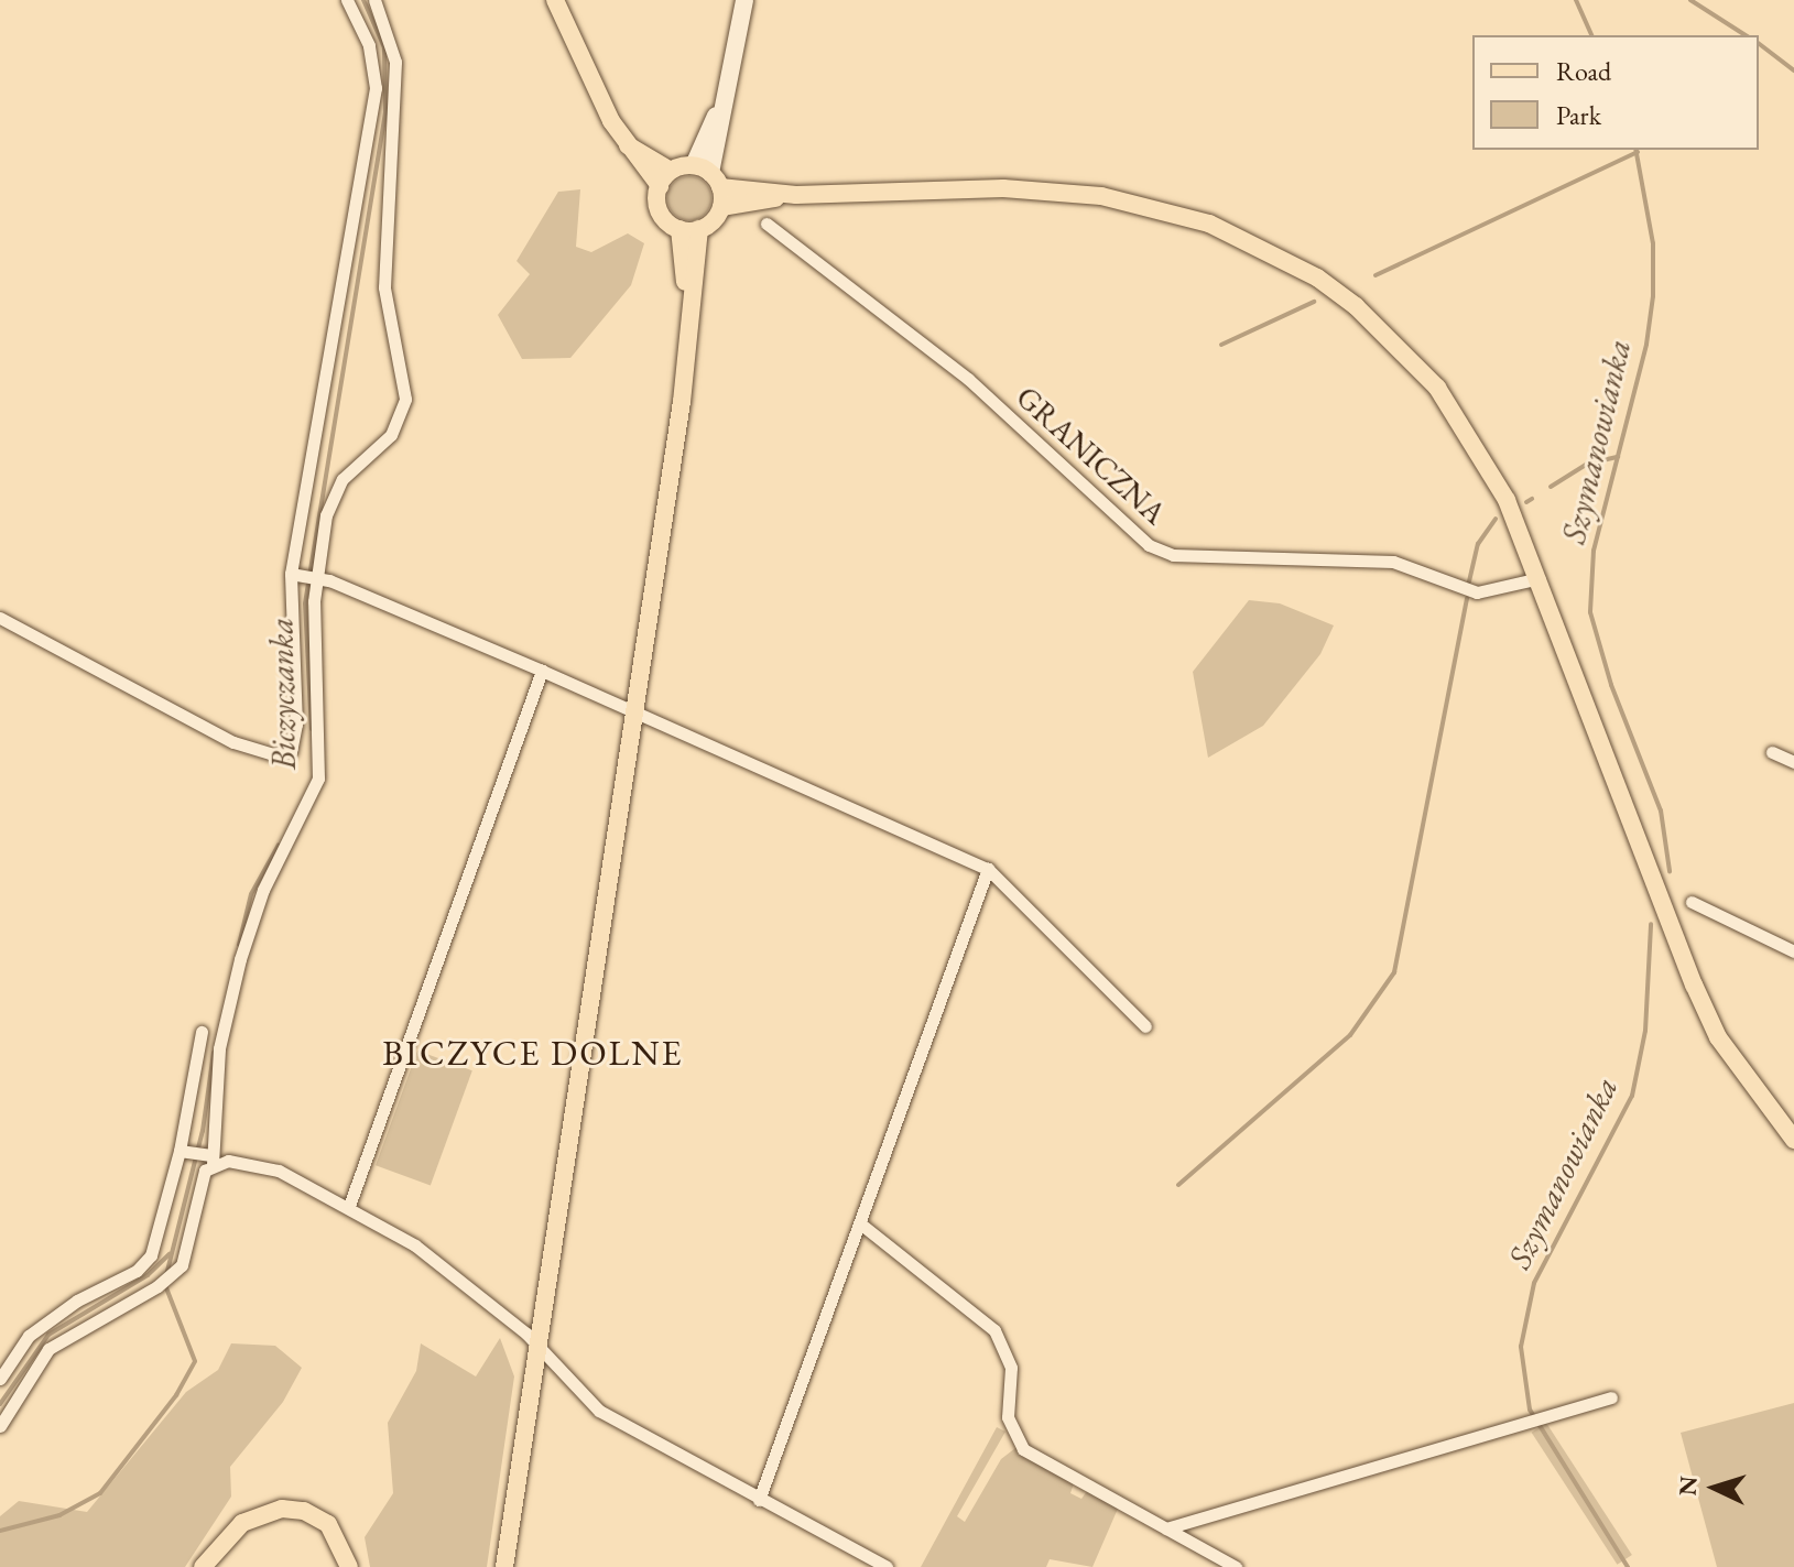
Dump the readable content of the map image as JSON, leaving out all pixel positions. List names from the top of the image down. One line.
{"streets":{"street":["GRANICZNA"]},"districts":["BICZYCE DOLNE"],"water":["Szymanowianka","Biczyczanka"],"legend":["Road","Park"],"north":"left"}
